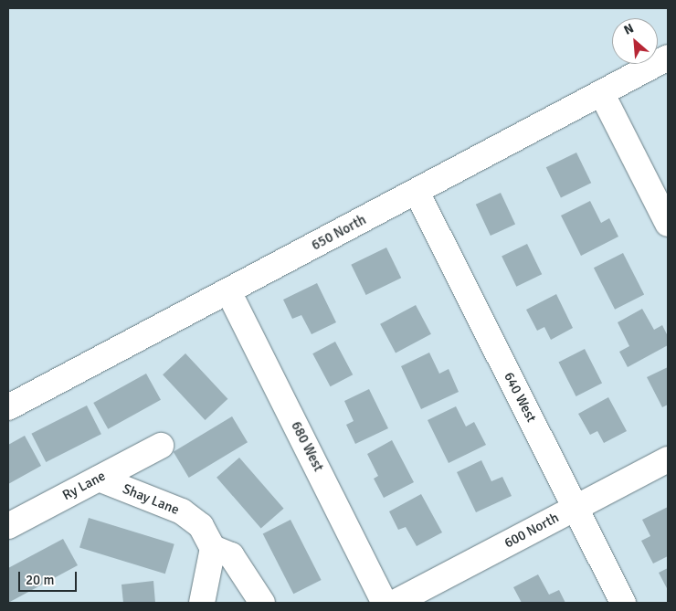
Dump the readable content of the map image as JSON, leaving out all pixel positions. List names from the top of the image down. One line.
{"streets":{"street":["650 North","640 West","680 West","Ry Lane","Shay Lane","600 North"]},"crossings":[["650 North","640 West"],["650 North","680 West"],["640 West","600 North"],["Ry Lane","Shay Lane"]],"scale_bar":"20 m","north":"top left"}
